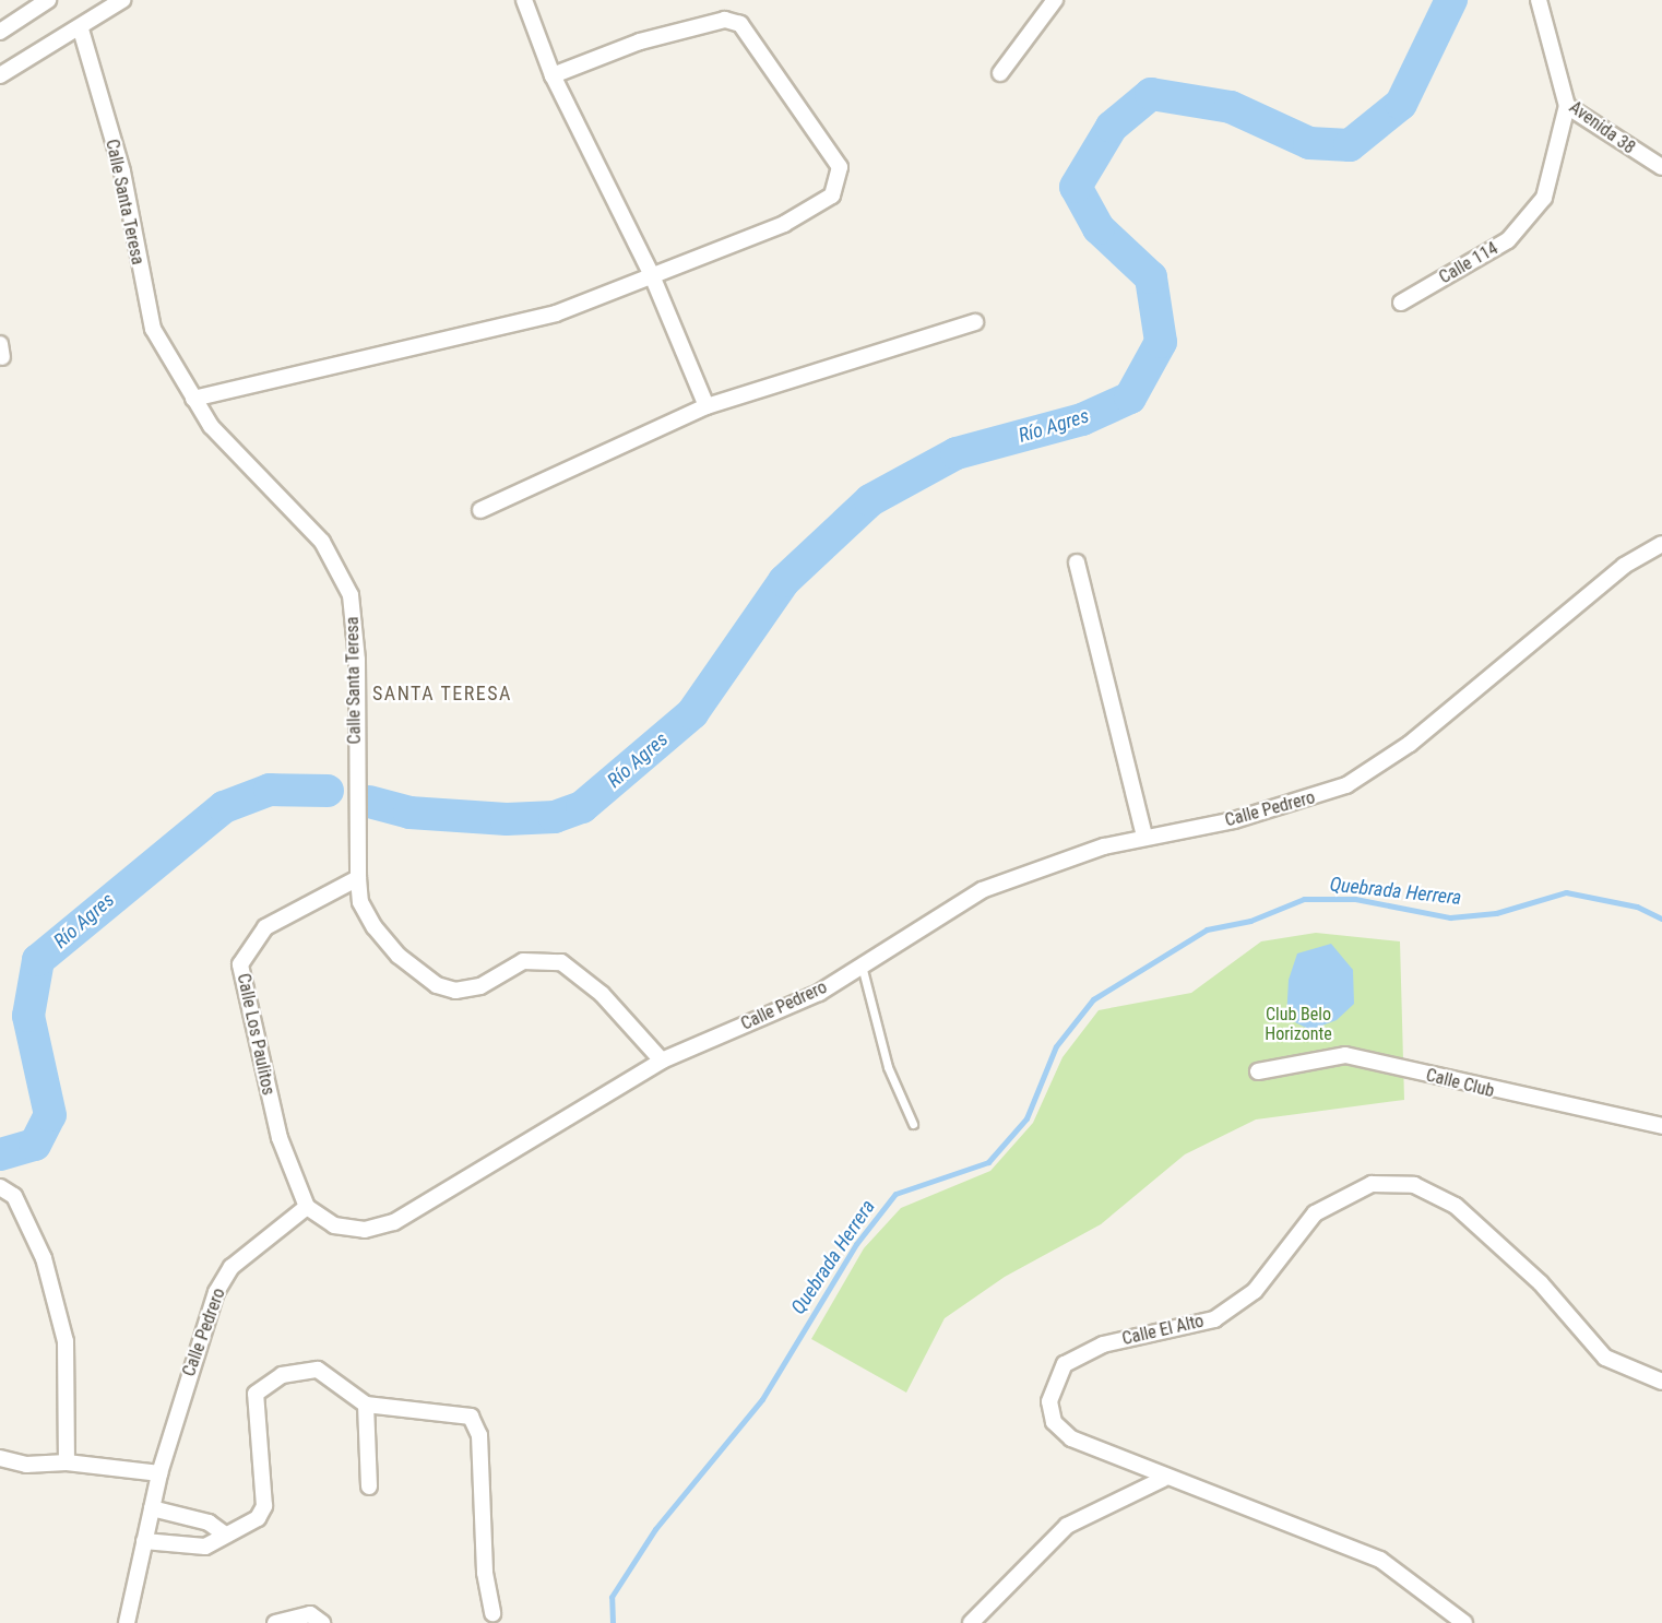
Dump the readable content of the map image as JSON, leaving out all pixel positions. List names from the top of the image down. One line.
{"streets":{"street":["Avenida 38","Calle Santa Teresa","Calle 114","Calle Pedrero","Calle Los Paulitos","Calle Club","Calle El Alto"]},"crossings":[["Avenida 38","Calle 114"],["Calle Santa Teresa","Calle Pedrero"],["Calle Santa Teresa","Calle Los Paulitos"],["Calle Pedrero","Calle Los Paulitos"]],"districts":["SANTA TERESA"],"water":["Río Agres","Quebrada Herrera"],"parks":["Club Belo Horizonte"]}
